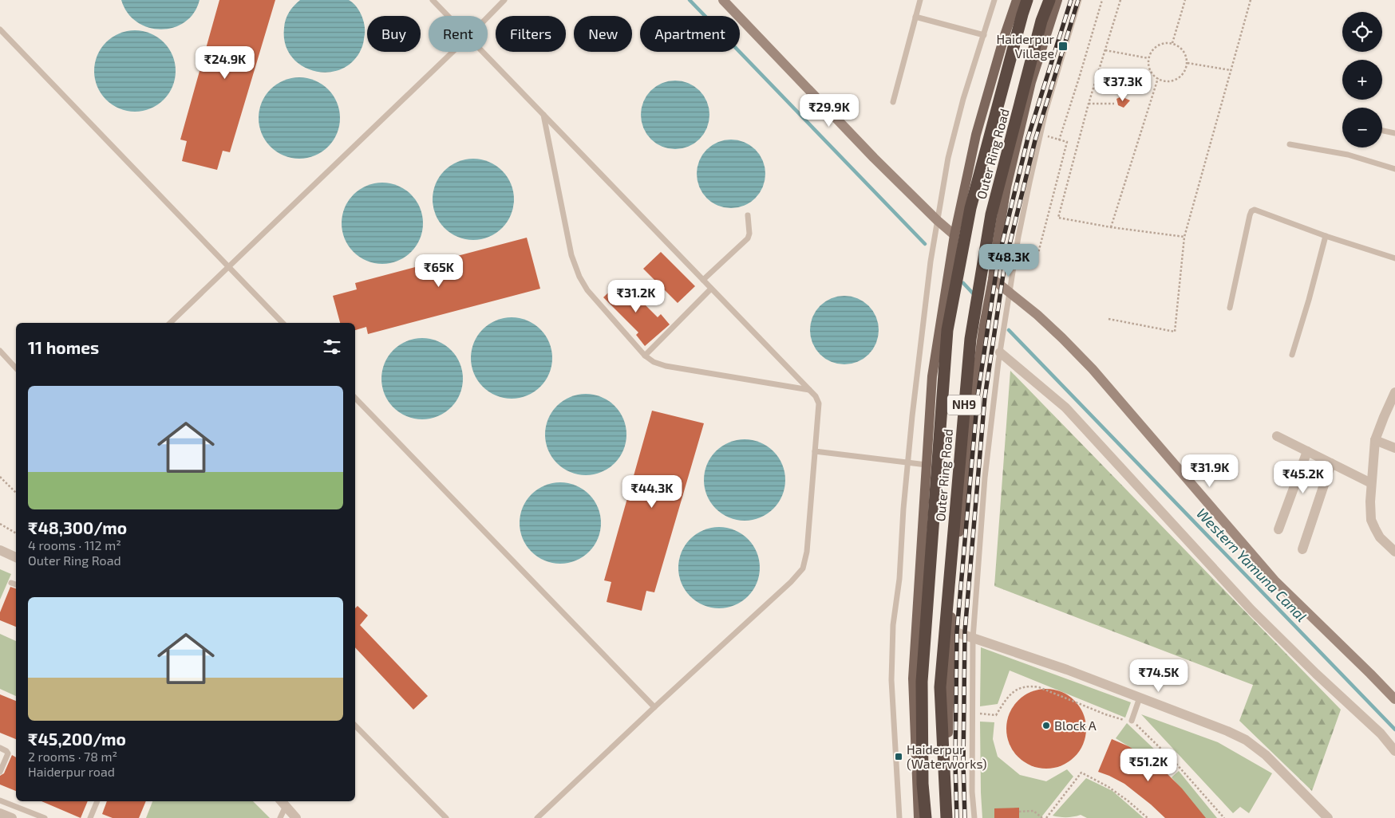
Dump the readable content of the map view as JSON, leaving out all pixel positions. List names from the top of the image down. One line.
{"streets":{"highway":["Outer Ring Road","NH9"]},"water":["Western Yamuna Canal"],"places":{"transit":["Haiderpur Village","Haiderpur (Waterworks)"],"other":["Block A"]},"page":{"map_buttons":["+","−"],"chip":["Buy","Rent","Filters","New","Apartment"],"price":["₹24.9K","₹37.3K","₹29.9K","₹48.3K","₹65K","₹31.2K","₹31.9K","₹45.2K","₹44.3K","₹74.5K","₹51.2K"],"heading":"11 homes","list":[{"name":"₹48,300/mo","note":"4 rooms · 112 m² · Outer Ring Road"},{"name":"₹45,200/mo","note":"2 rooms · 78 m² · Haiderpur road"}]}}
